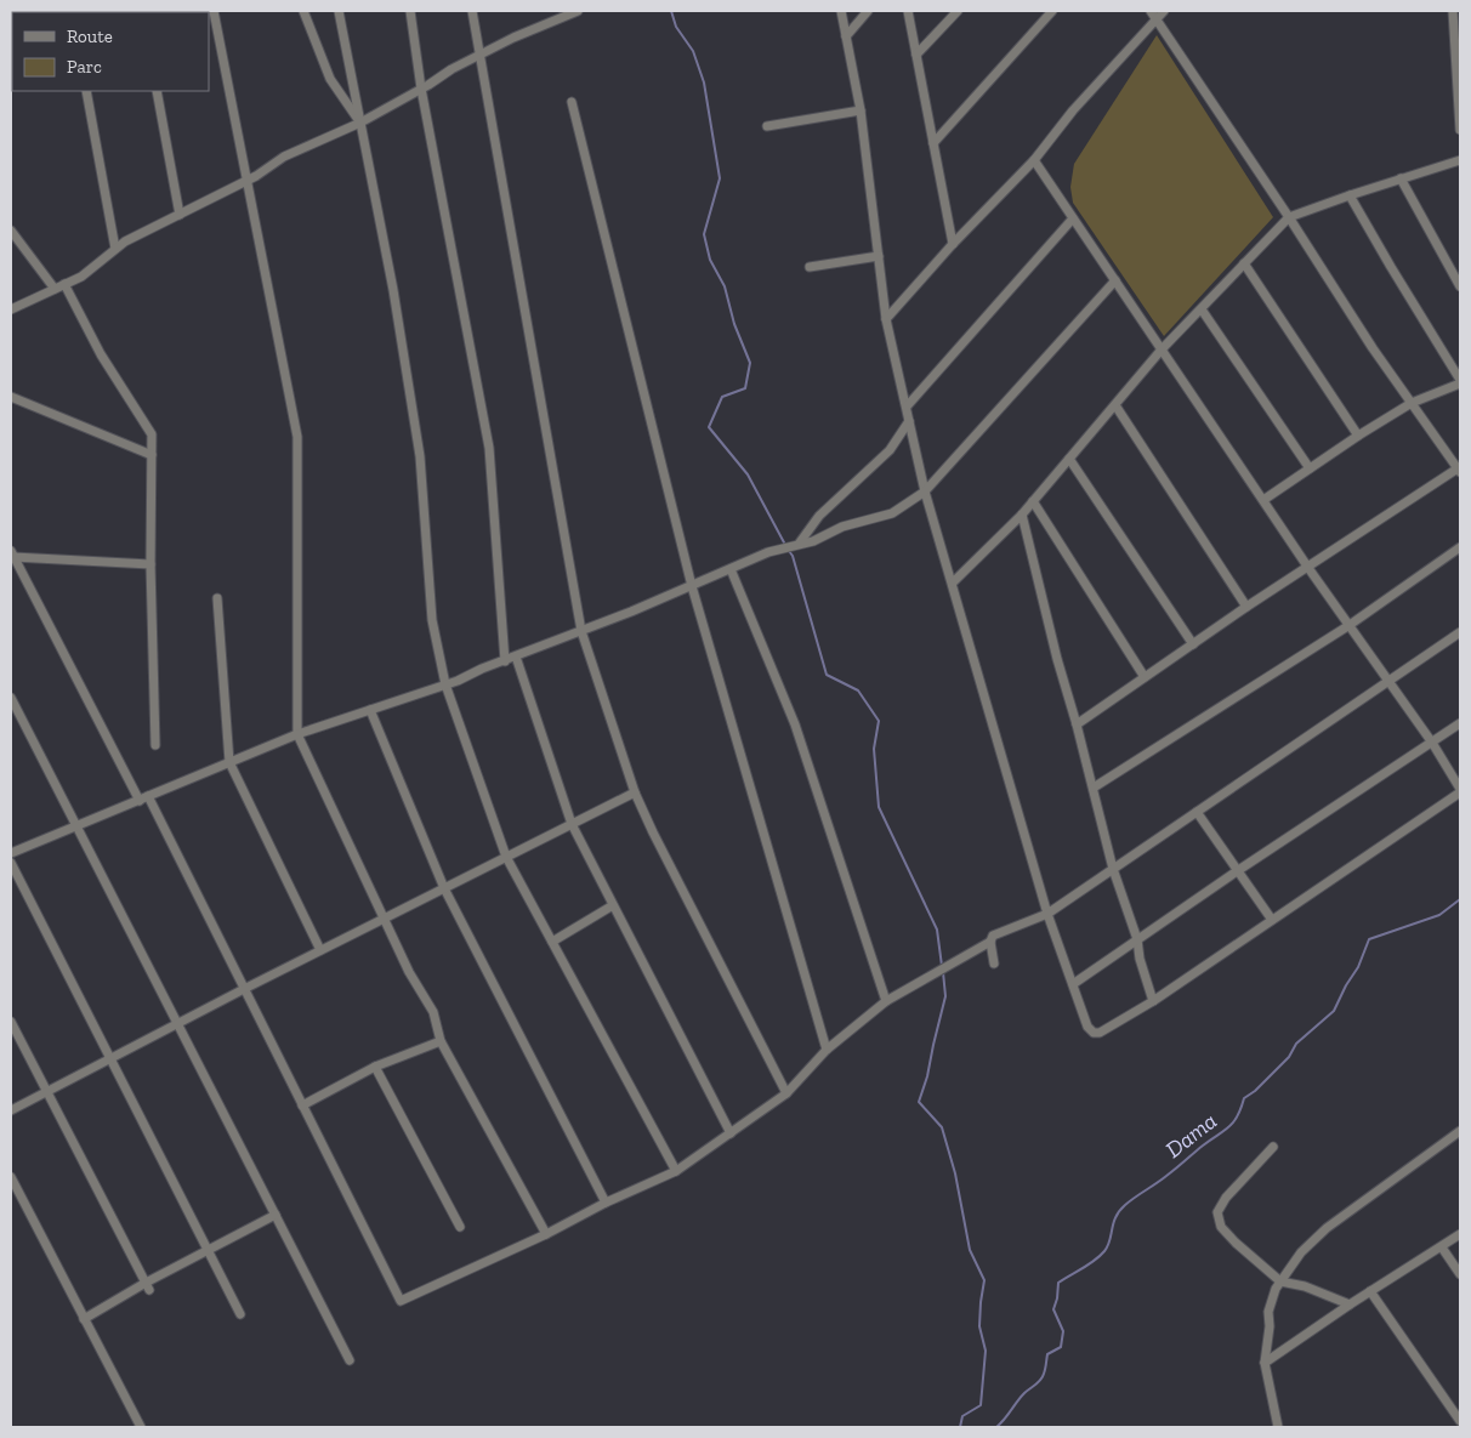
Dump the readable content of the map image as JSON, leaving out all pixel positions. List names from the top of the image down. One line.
{"water":["Dama"],"legend":["Route","Parc"]}
